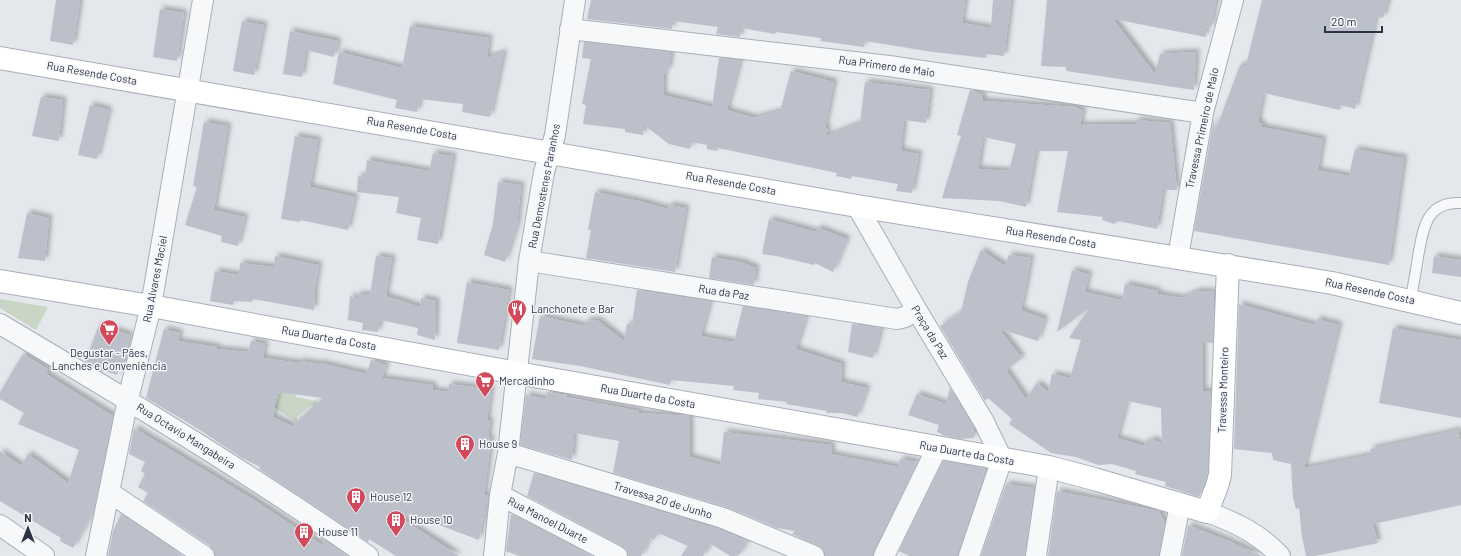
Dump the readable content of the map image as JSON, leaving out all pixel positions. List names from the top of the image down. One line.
{"streets":{"main road":["Rua Resende Costa","Rua Duarte da Costa","Travessa Monteiro"],"street":["Rua Primero de Maio","Travessa Primeiro de Maio","Rua Demostenes Paranhos","Rua Alvares Maciel","Rua da Paz","Praça da Paz","Rua Octavio Mangabeira","Travessa 20 de Junho","Rua Manoel Duarte"]},"crossings":[["Rua Primero de Maio","Travessa Primeiro de Maio"],["Rua Primero de Maio","Rua Demostenes Paranhos"],["Rua Resende Costa","Travessa Primeiro de Maio"],["Rua Resende Costa","Rua Demostenes Paranhos"],["Rua Resende Costa","Rua Alvares Maciel"],["Rua Resende Costa","Praça da Paz"],["Rua Resende Costa","Travessa Monteiro"],["Rua Demostenes Paranhos","Rua da Paz"],["Rua Demostenes Paranhos","Rua Duarte da Costa"],["Rua Demostenes Paranhos","Travessa 20 de Junho"],["Rua Demostenes Paranhos","Rua Manoel Duarte"],["Rua Alvares Maciel","Rua Duarte da Costa"],["Rua Alvares Maciel","Rua Octavio Mangabeira"],["Rua da Paz","Praça da Paz"],["Praça da Paz","Rua Duarte da Costa"],["Rua Duarte da Costa","Travessa Monteiro"]],"places":{"restaurant":["Lanchonete e Bar"],"supermarket":["Degustar - Pães, Lanches e Conveniência","Mercadinho"],"building":["House 9","House 12","House 10","House 11"]},"scale_bar":"20 m","north":"top"}
